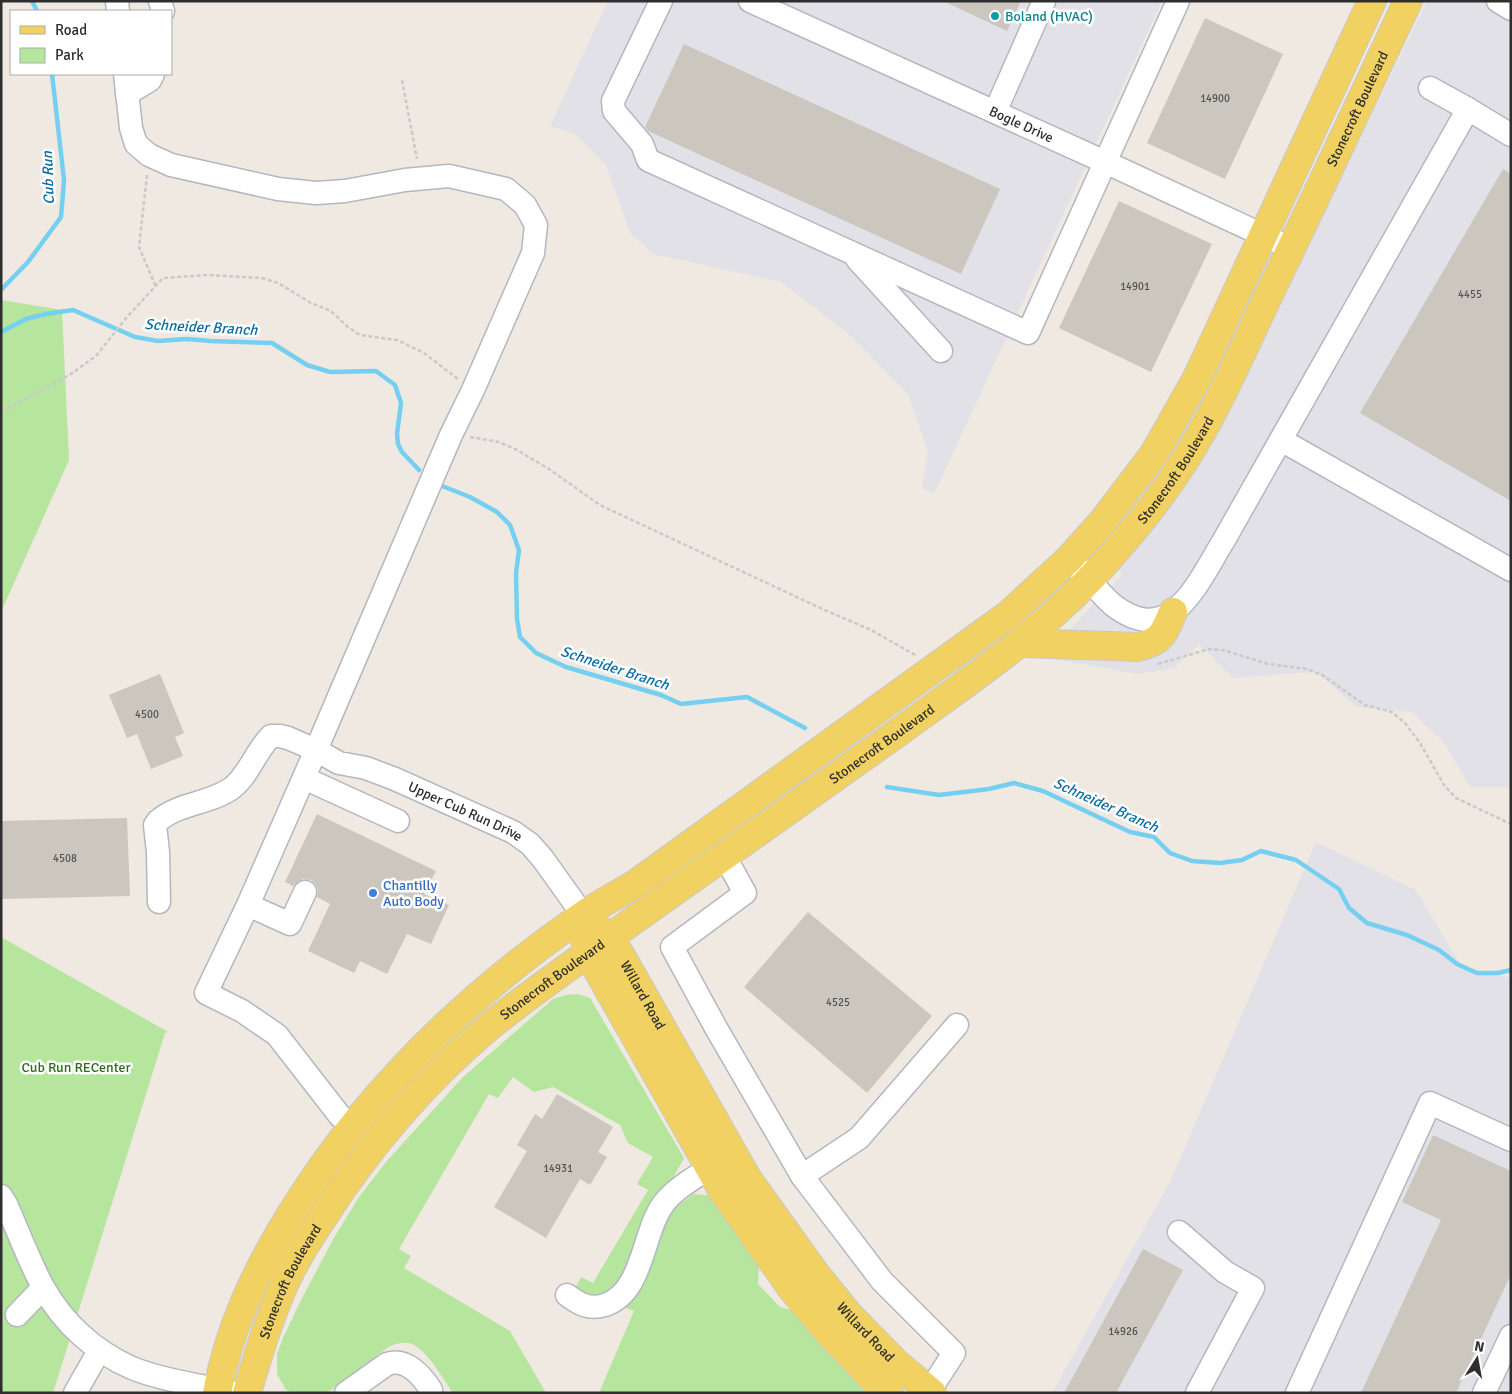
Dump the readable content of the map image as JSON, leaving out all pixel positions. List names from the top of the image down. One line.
{"streets":{"main road":["Stonecroft Boulevard","Willard Road"],"street":["Bogle Drive","Upper Cub Run Drive"]},"crossings":[["Stonecroft Boulevard","Bogle Drive"],["Stonecroft Boulevard","Upper Cub Run Drive"],["Stonecroft Boulevard","Willard Road"],["Upper Cub Run Drive","Willard Road"]],"water":["Cub Run","Schneider Branch"],"parks":["Cub Run RECenter"],"places":["Boland (HVAC)","Chantilly Auto Body"],"house_numbers":["14900","14901","4455","4500","4508","4525","14931","14926"],"legend":["Road","Park"],"north":"top"}
